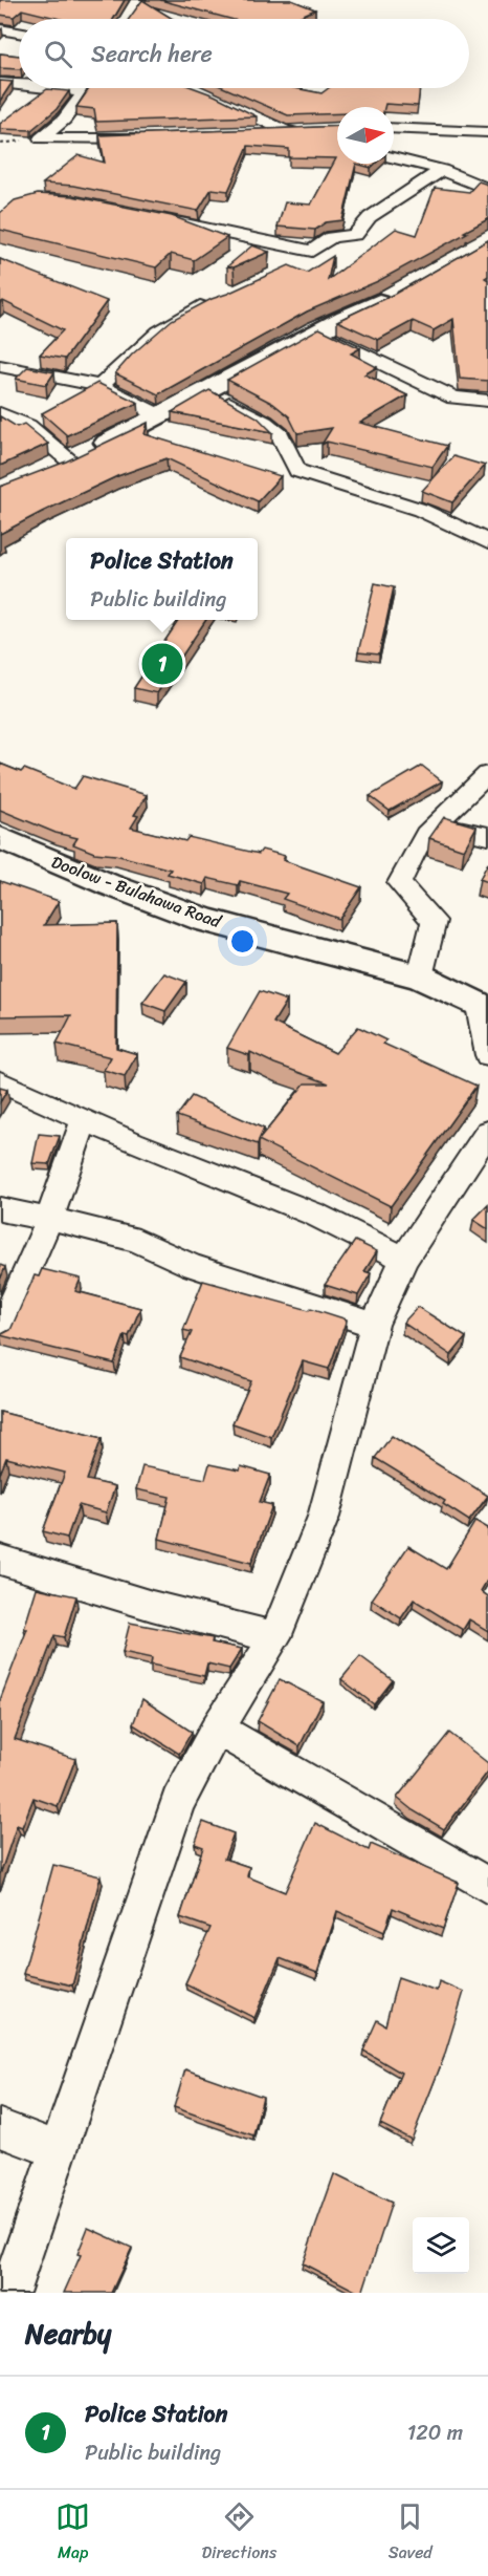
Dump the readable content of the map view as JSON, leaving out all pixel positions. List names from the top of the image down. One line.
{"streets":{"main road":["Doolow - Bulahawa Road"]},"north":"right","page":{"search":"Search here","popup":["Police Station","Public building"],"pins":"1","heading":"Nearby","list":[{"mark":"1","name":"Police Station","note":"Public building","value":"120 m"}],"nav":["Map","Directions","Saved"]}}
